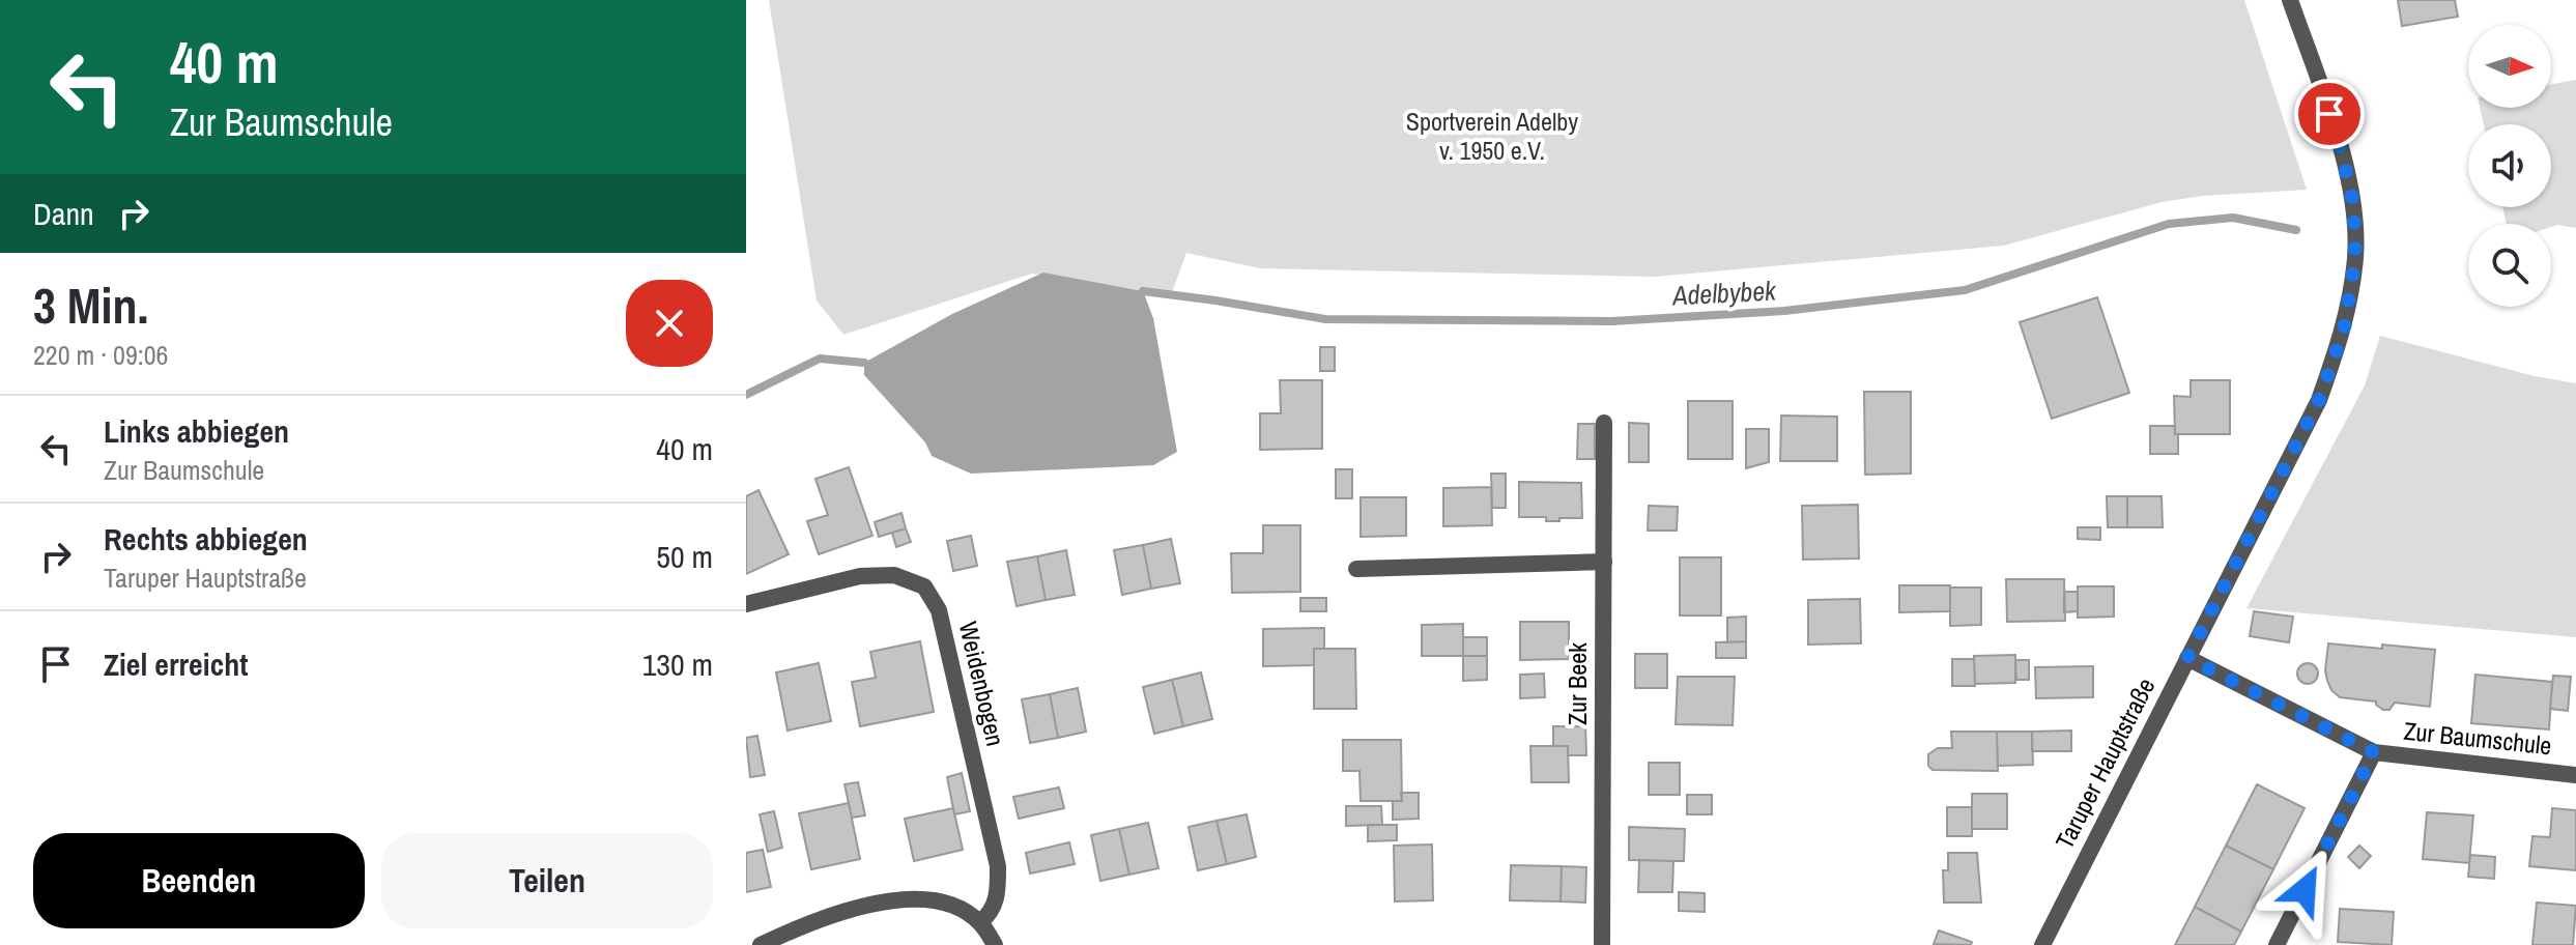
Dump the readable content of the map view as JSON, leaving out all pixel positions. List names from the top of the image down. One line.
{"streets":{"street":["Weidenbogen","Zur Beek","Zur Baumschule","Taruper Hauptstraße"]},"crossings":[["Zur Baumschule","Taruper Hauptstraße"]],"water":["Adelbybek"],"parks":["Sportverein Adelby v. 1950 e.V."],"north":"right","page":{"turn":["40 m","Zur Baumschule"],"then":"Dann","heading":["3 Min.","220 m · 09:06"],"list":[{"name":"Links abbiegen","note":"Zur Baumschule","value":"40 m"},{"name":"Rechts abbiegen","note":"Taruper Hauptstraße","value":"50 m"},{"name":"Ziel erreicht","value":"130 m"}],"buttons":["Beenden","Teilen"]}}
